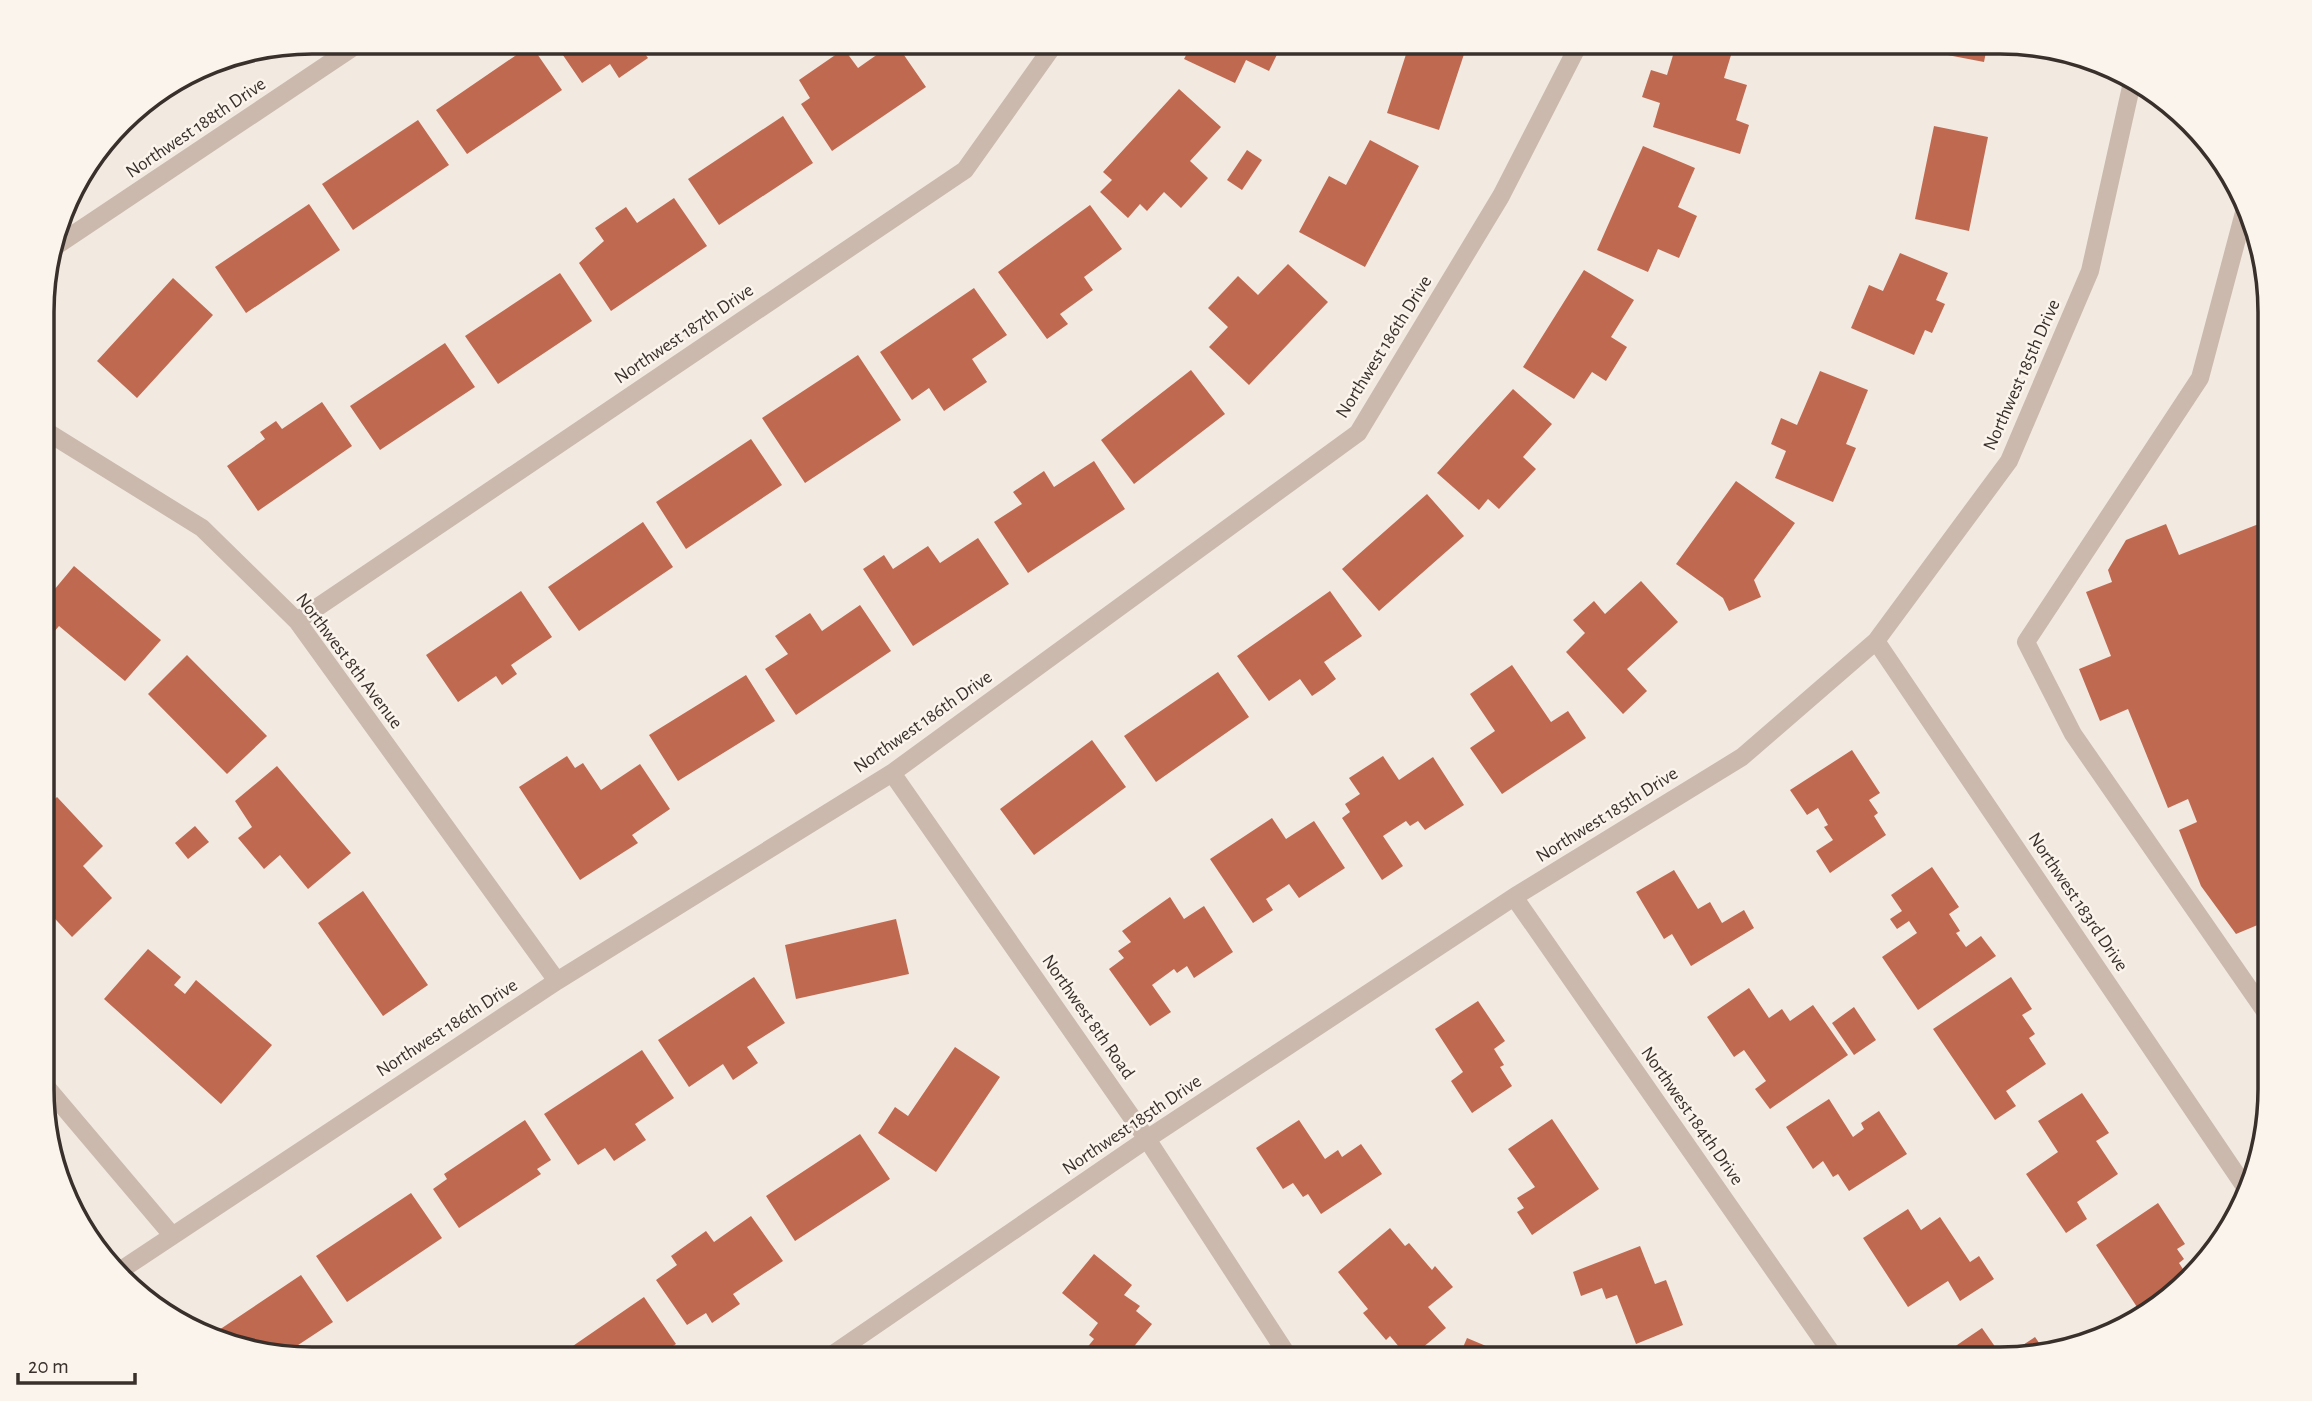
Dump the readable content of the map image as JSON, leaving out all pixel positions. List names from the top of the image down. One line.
{"streets":{"street":["Northwest 188th Drive","Northwest 187th Drive","Northwest 186th Drive","Northwest 185th Drive","Northwest 8th Avenue","Northwest 183rd Drive","Northwest 8th Road","Northwest 184th Drive"]},"crossings":[["Northwest 187th Drive","Northwest 8th Avenue"],["Northwest 186th Drive","Northwest 8th Avenue"],["Northwest 186th Drive","Northwest 8th Road"],["Northwest 185th Drive","Northwest 183rd Drive"],["Northwest 185th Drive","Northwest 8th Road"],["Northwest 185th Drive","Northwest 184th Drive"]],"scale_bar":"20 m"}
